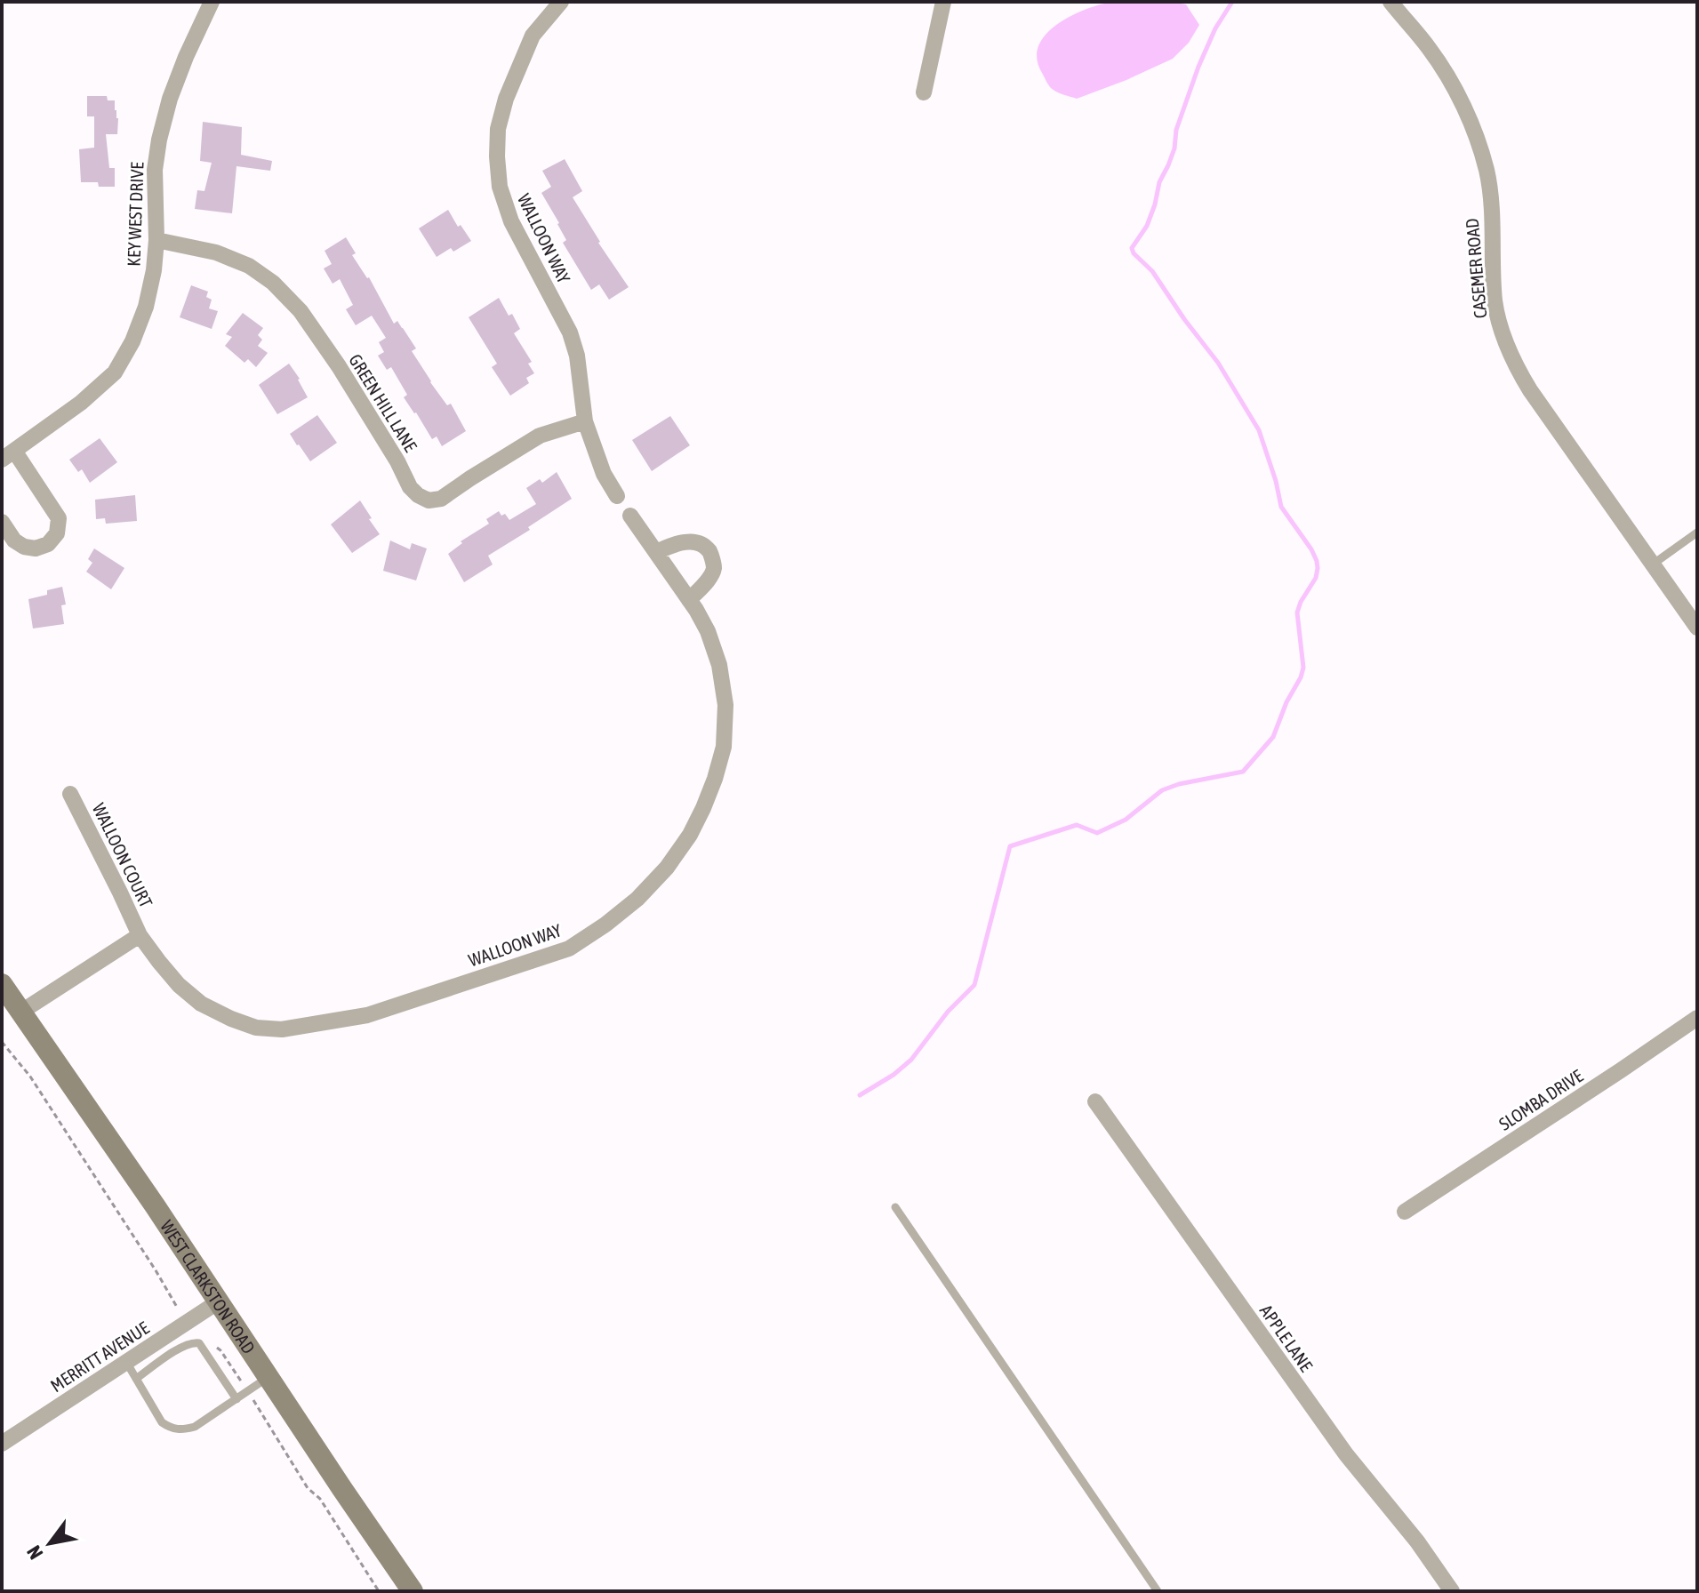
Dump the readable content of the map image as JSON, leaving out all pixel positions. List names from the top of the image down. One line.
{"streets":{"main road":["WEST CLARKSTON ROAD"],"street":["KEY WEST DRIVE","WALLOON WAY","CASEMER ROAD","GREEN HILL LANE","WALLOON COURT","SLOMBA DRIVE","APPLE LANE","MERRITT AVENUE"]},"crossings":[["KEY WEST DRIVE","GREEN HILL LANE"],["WALLOON WAY","GREEN HILL LANE"],["WALLOON WAY","WALLOON COURT"],["WEST CLARKSTON ROAD","MERRITT AVENUE"]],"north":"bottom left"}
